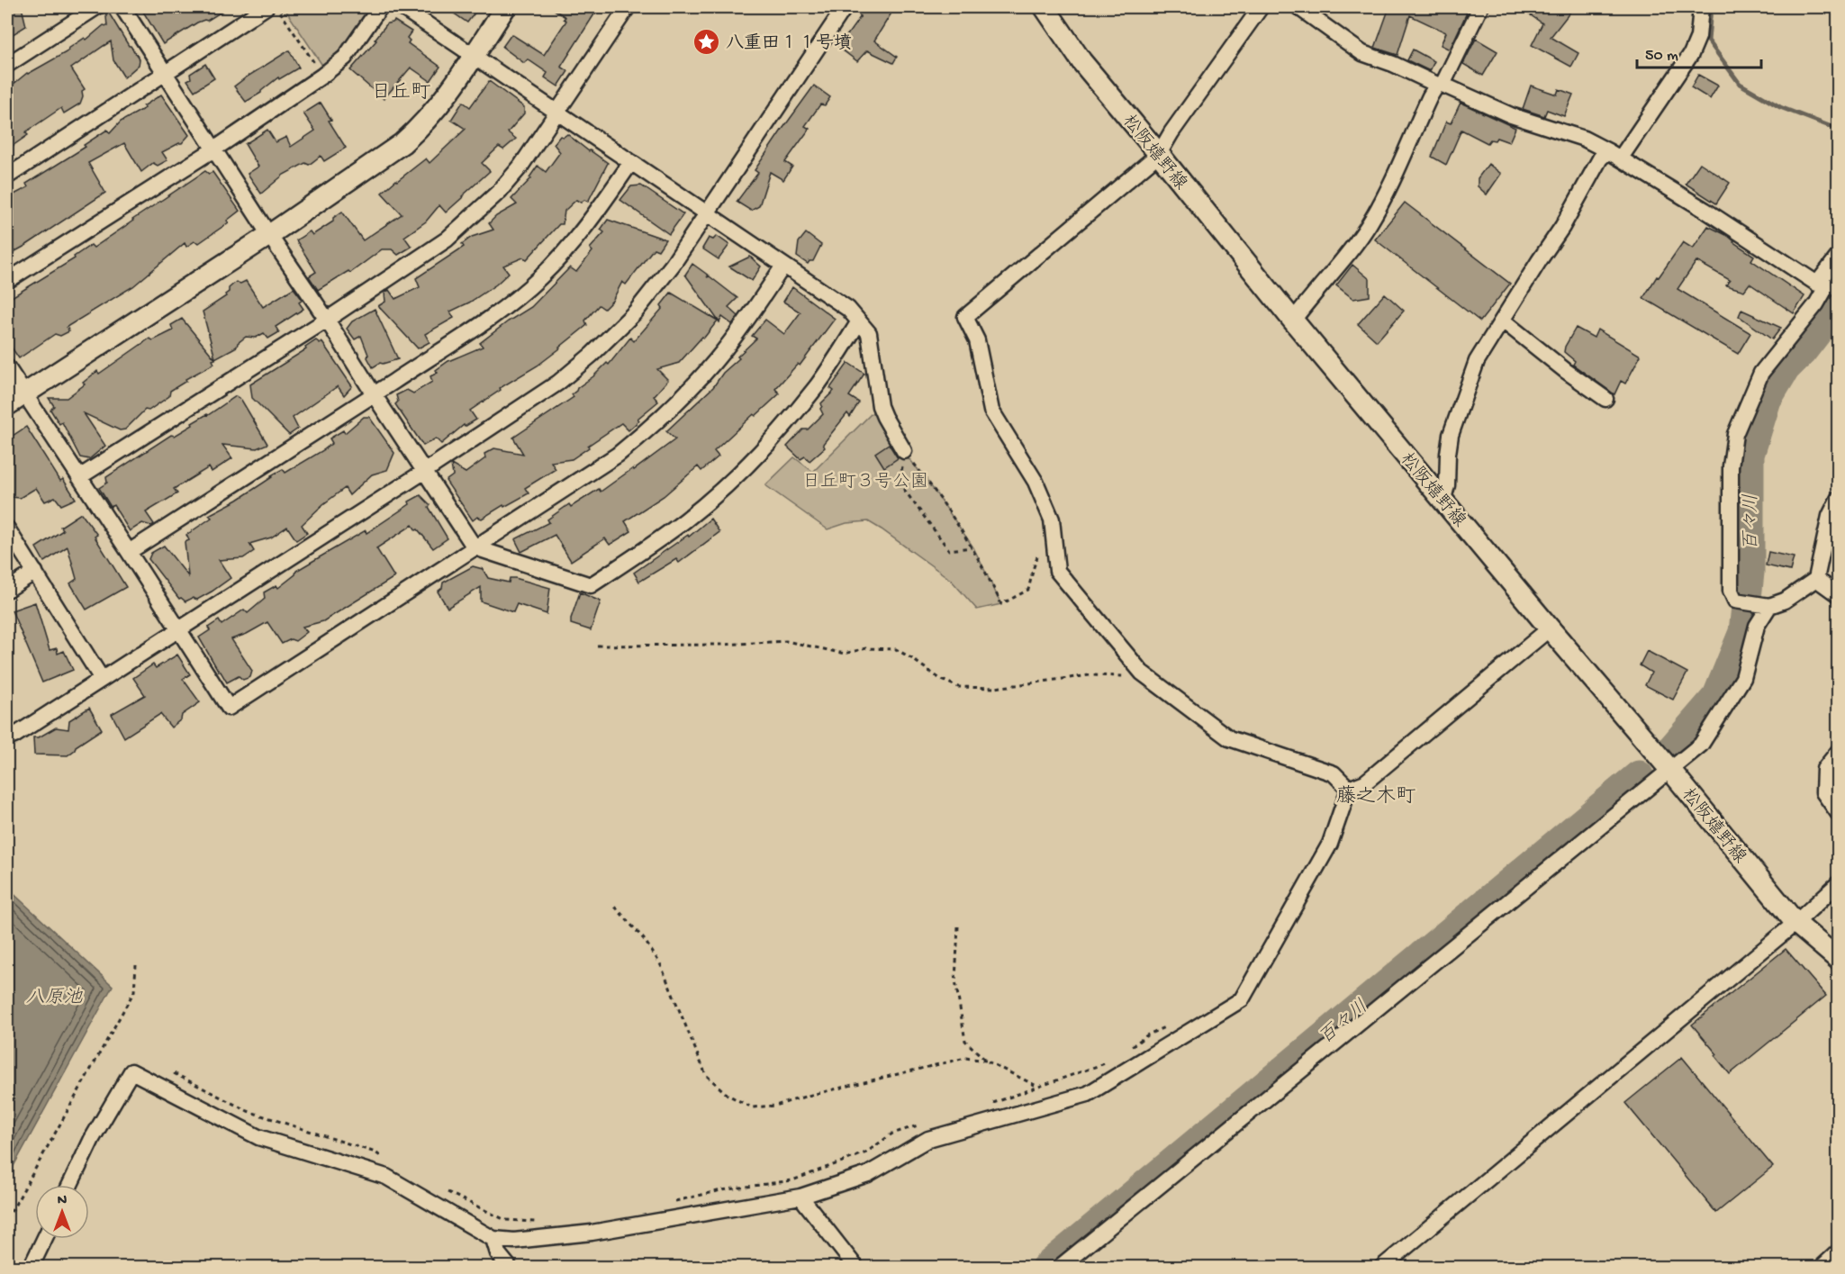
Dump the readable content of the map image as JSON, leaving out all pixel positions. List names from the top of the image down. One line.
{"streets":{"main road":["松阪嬉野線"]},"districts":["日丘町","藤之木町"],"water":["百々川","八原池"],"parks":["日丘町３号公園"],"places":{"place":["八重田１１号墳"]},"scale_bar":"50 m","north":"top"}
